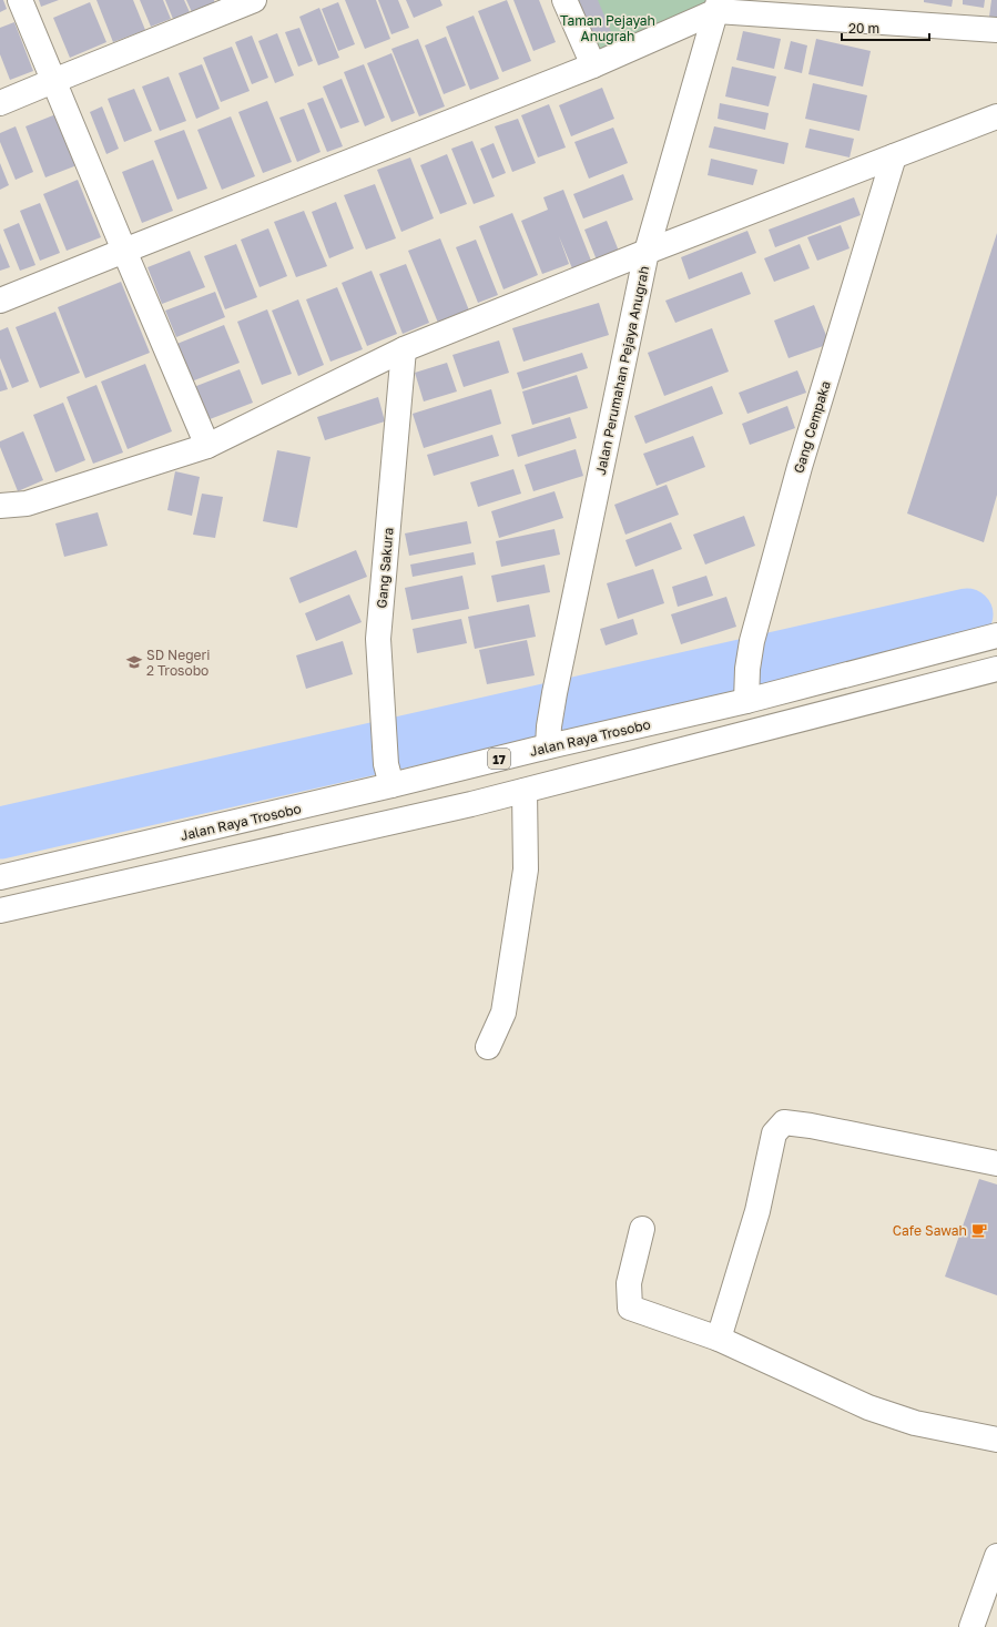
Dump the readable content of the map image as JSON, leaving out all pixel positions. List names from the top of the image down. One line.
{"streets":{"main road":["Jalan Perumahan Pejaya Anugrah","Gang Cempaka","Gang Sakura","Jalan Raya Trosobo","17"]},"crossings":[["Jalan Perumahan Pejaya Anugrah","Jalan Raya Trosobo"],["Gang Cempaka","Jalan Raya Trosobo"],["Gang Sakura","Jalan Raya Trosobo"]],"parks":["Taman Pejayah Anugrah"],"places":{"school or university":["SD Negeri 2 Trosobo"],"cafe":["Cafe Sawah"]},"scale_bar":"20 m"}
